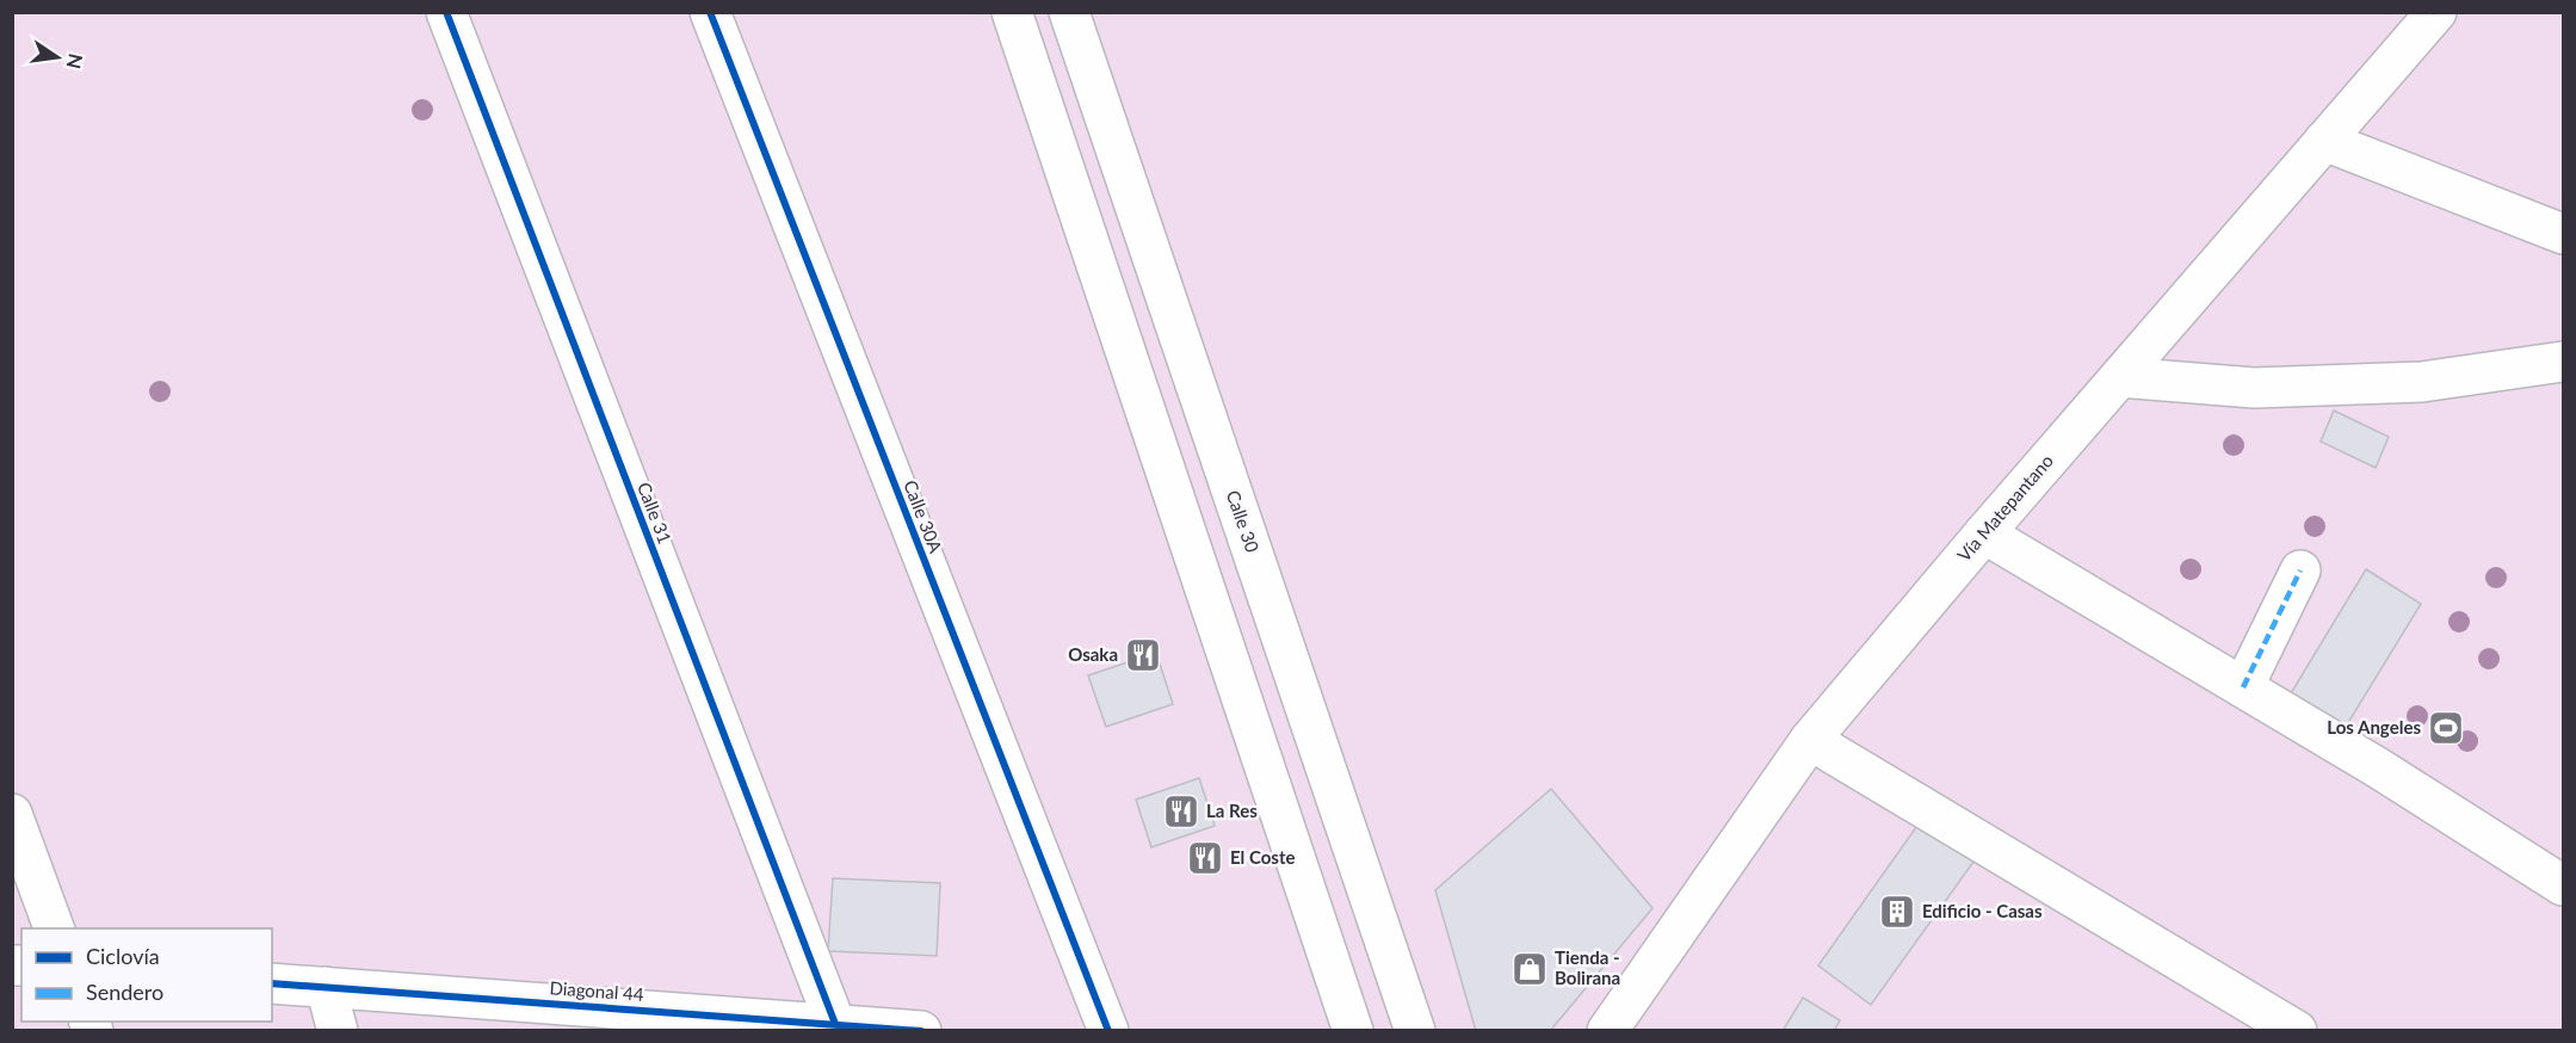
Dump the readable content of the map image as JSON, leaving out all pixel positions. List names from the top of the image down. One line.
{"streets":{"street":["Vía Matepantano","Calle 31","Calle 30A","Calle 30","Diagonal 44"]},"crossings":[["Calle 31","Diagonal 44"]],"places":{"restaurant":["Osaka","La Res","El Coste"],"sports":["Los Angeles"],"building":["Edificio - Casas"],"shop":["Tienda - Bolirana"]},"legend":["Ciclovía","Sendero"],"north":"right"}
